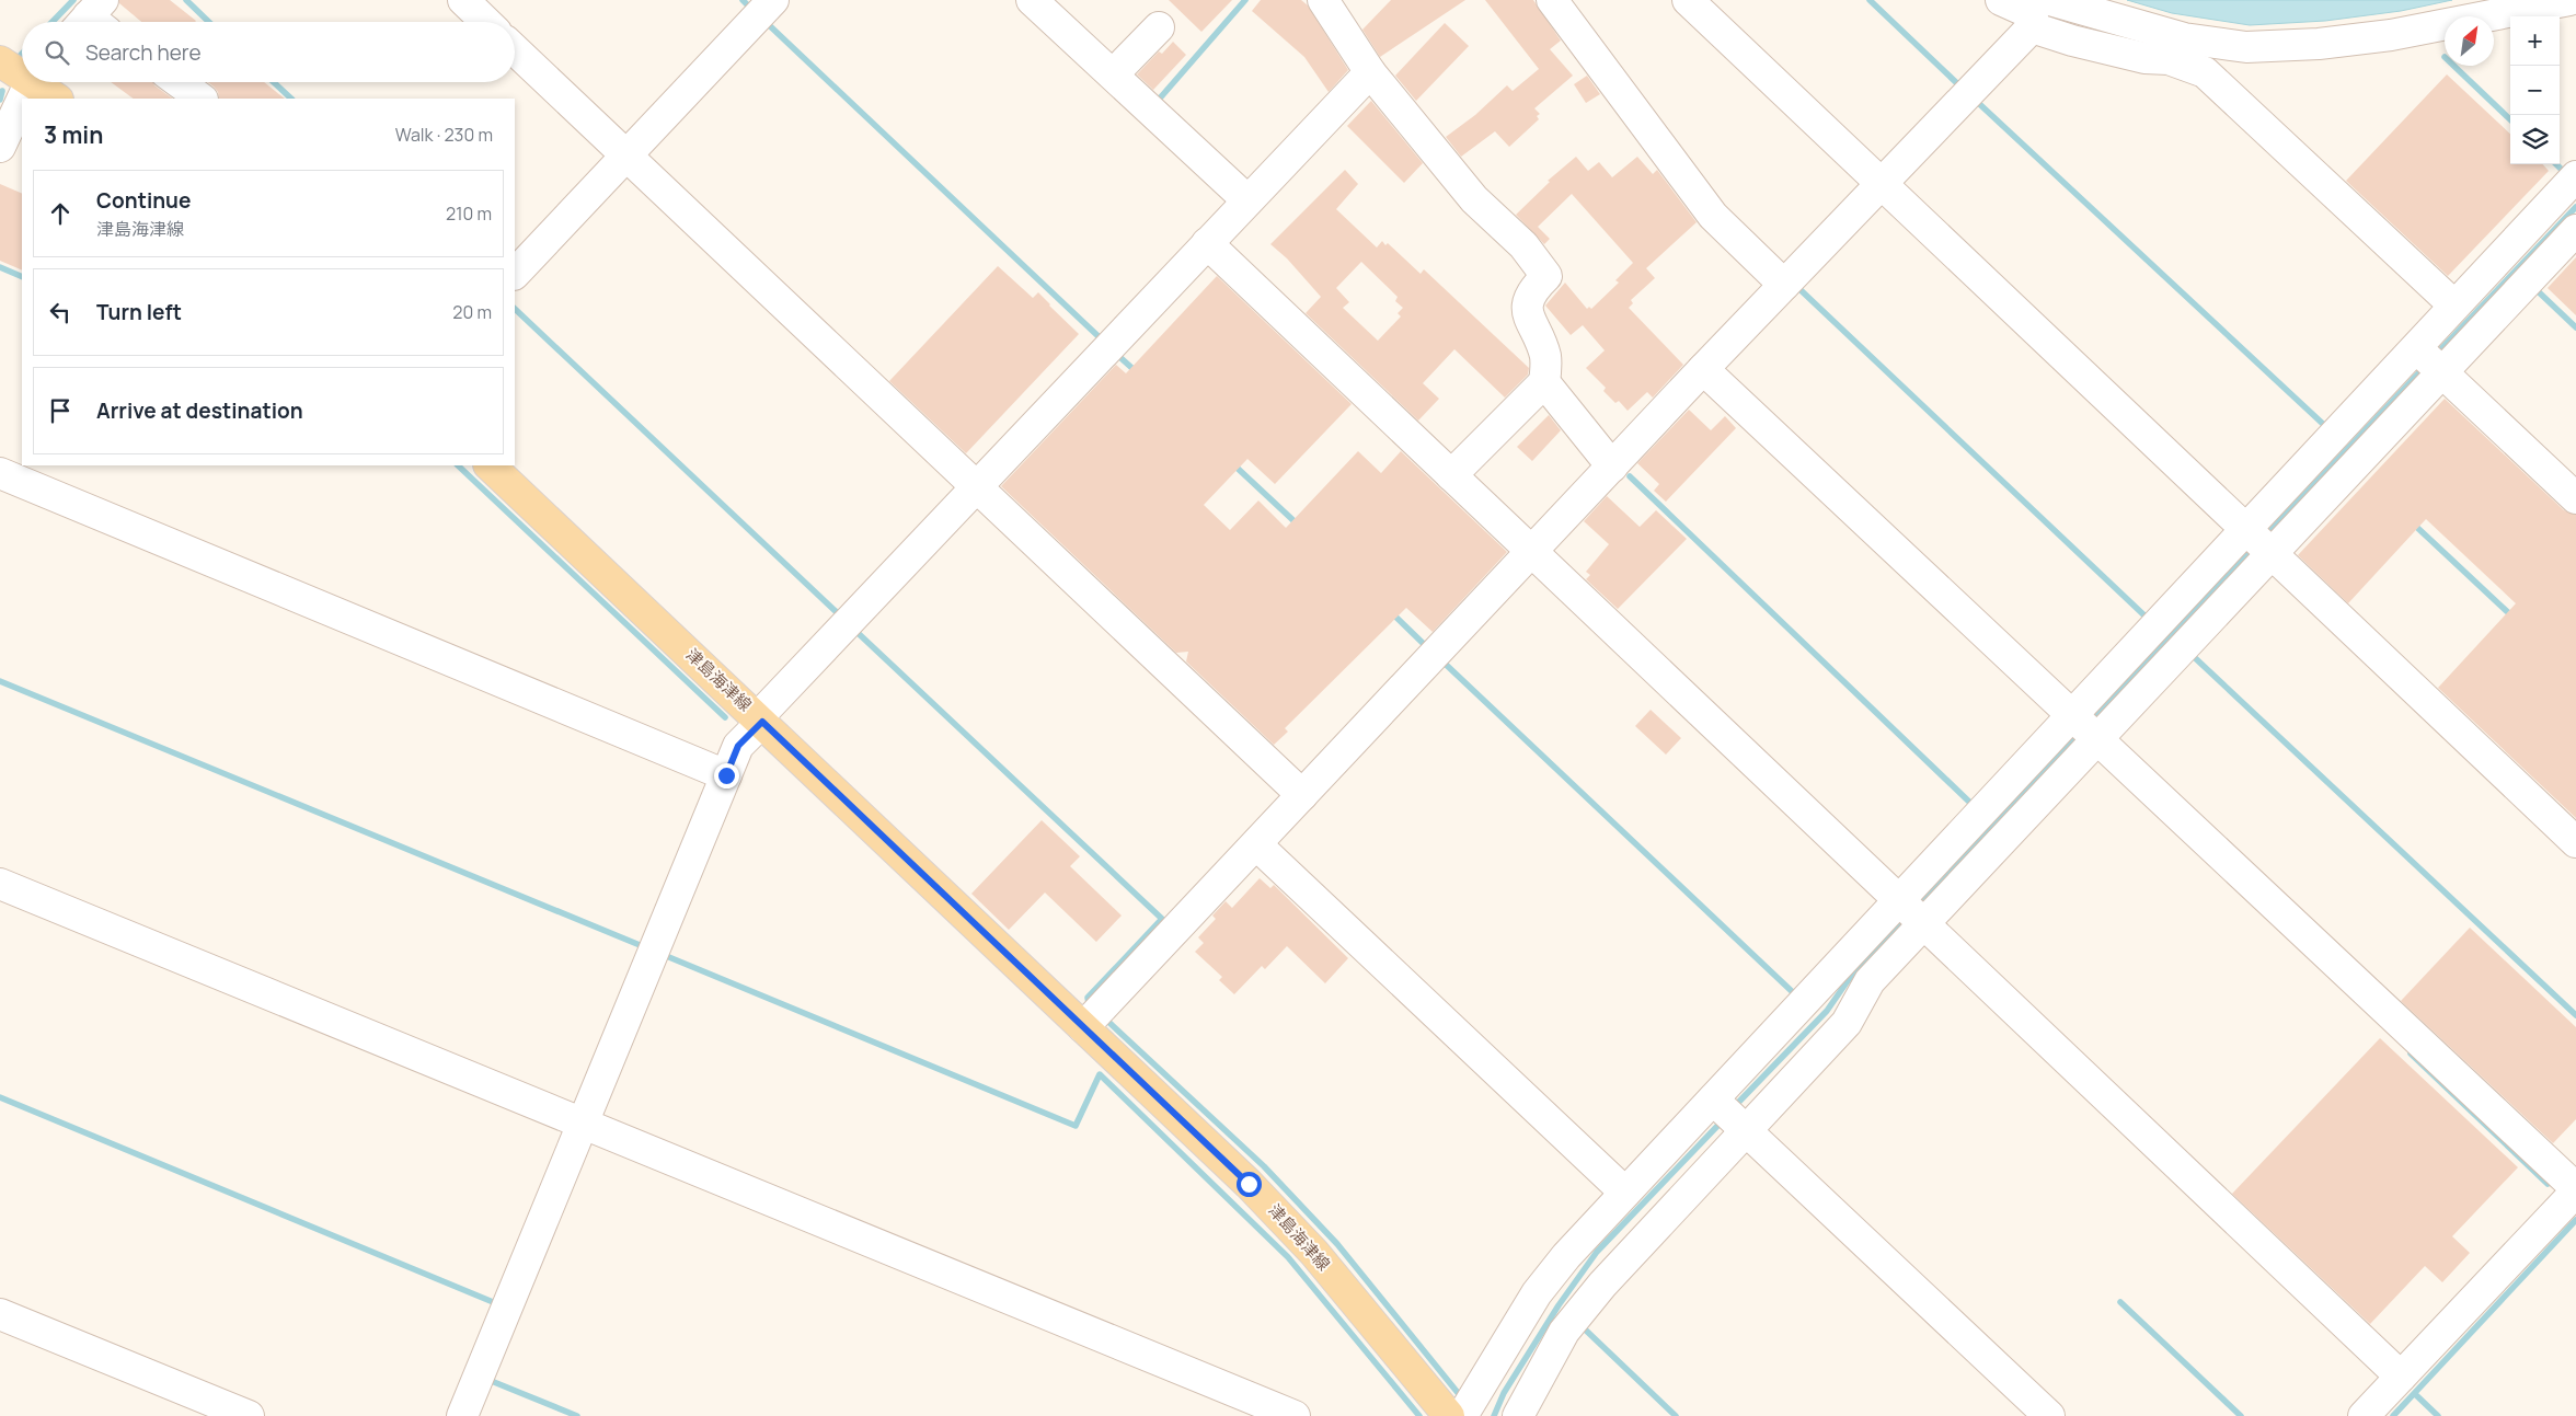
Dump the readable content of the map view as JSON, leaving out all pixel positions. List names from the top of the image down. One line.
{"streets":{"main road":["津島海津線"]},"north":"top right","page":{"map_buttons":["+","−"],"search":"Search here","heading":["3 min","Walk · 230 m"],"list":[["Continue","津島海津線","210 m"],["Turn left","20 m"],"Arrive at destination"]}}
